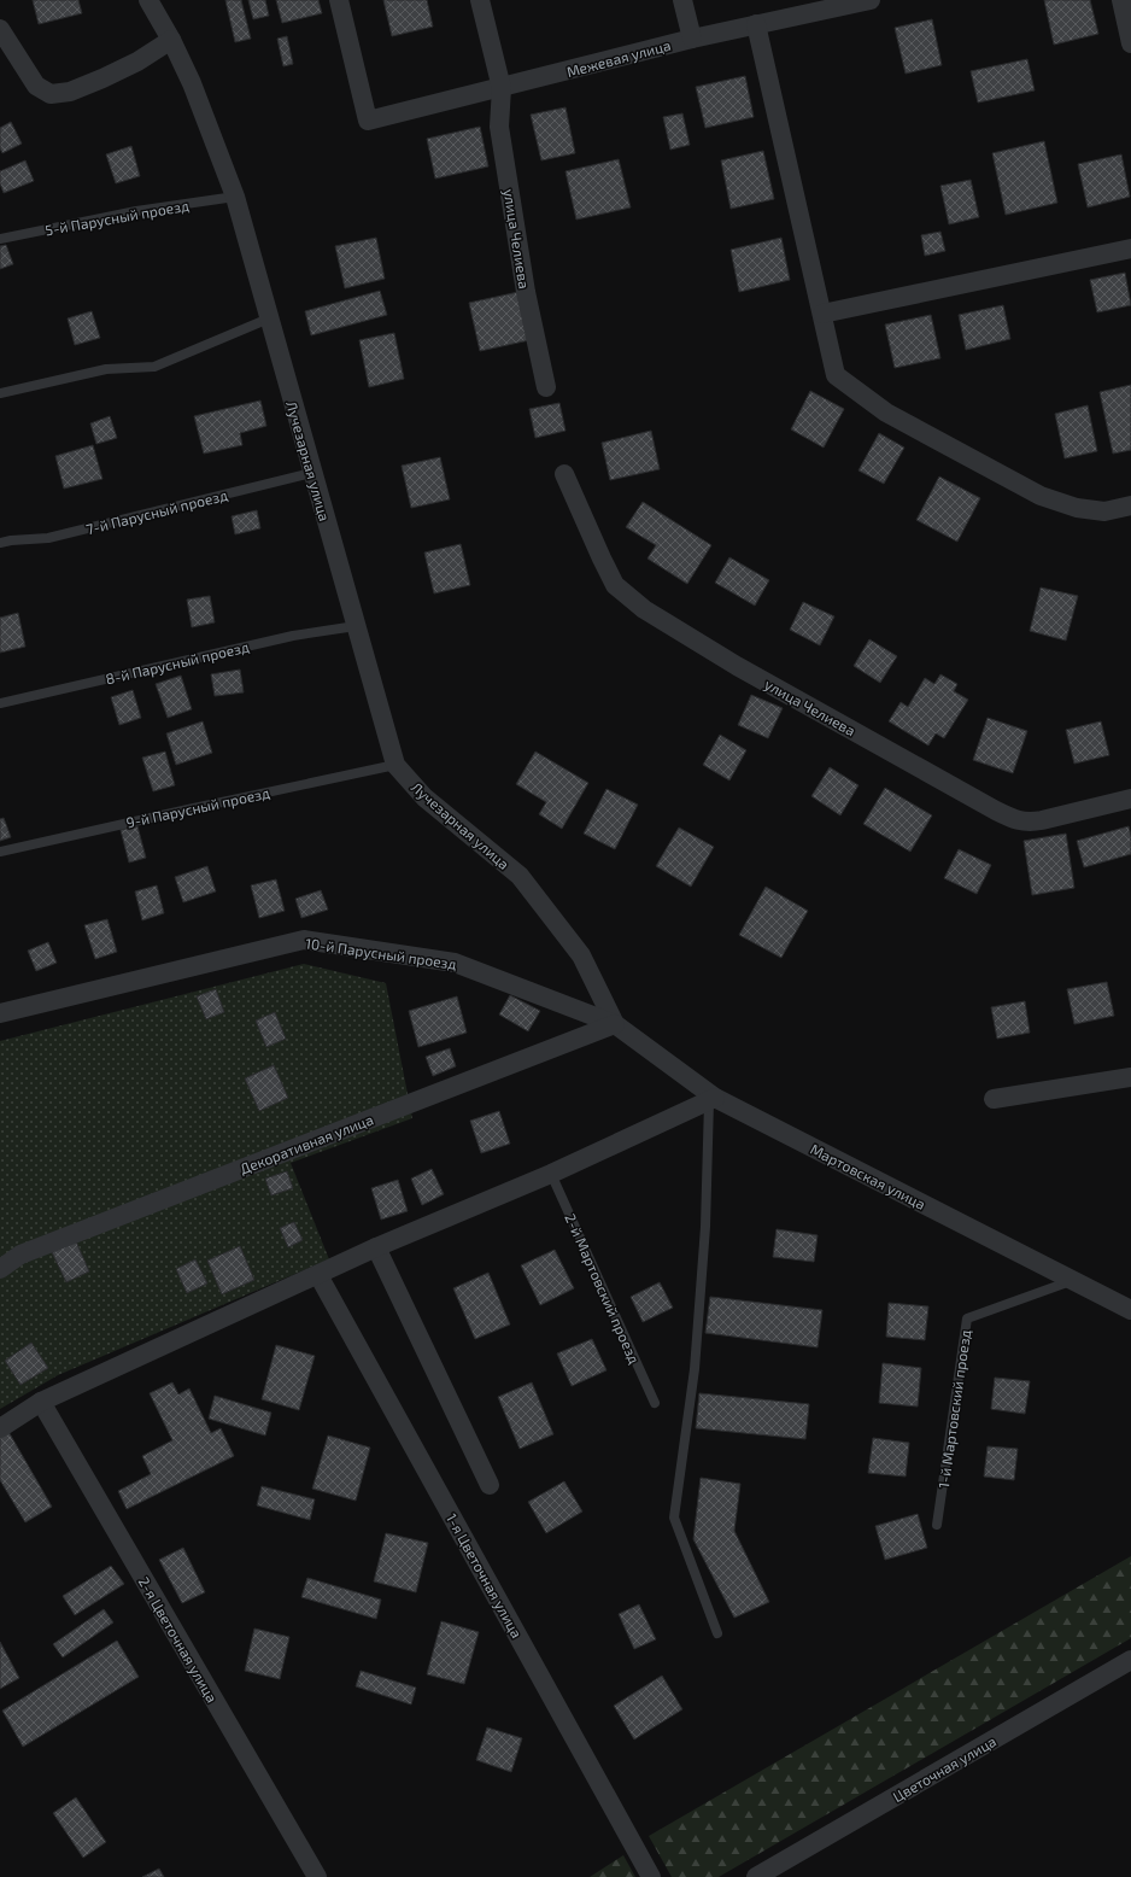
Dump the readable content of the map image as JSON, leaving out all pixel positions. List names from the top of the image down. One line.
{"streets":{"street":["Межевая улица","улица Челиева","Лучезарная улица","10-й Парусный проезд","Декоративная улица","Мартовская улица","1-я Цветочная улица","2-я Цветочная улица","Цветочная улица"],"lane":["5-й Парусный проезд","7-й Парусный проезд","8-й Парусный проезд","9-й Парусный проезд","2-й Мартовский проезд","1-й Мартовский проезд"]},"crossings":[["Межевая улица","улица Челиева"],["5-й Парусный проезд","Лучезарная улица"],["Лучезарная улица","7-й Парусный проезд"],["Лучезарная улица","8-й Парусный проезд"],["Лучезарная улица","9-й Парусный проезд"],["Лучезарная улица","10-й Парусный проезд"],["Лучезарная улица","Декоративная улица"],["Лучезарная улица","Мартовская улица"],["10-й Парусный проезд","Декоративная улица"],["10-й Парусный проезд","Мартовская улица"],["Декоративная улица","Мартовская улица"],["Мартовская улица","1-й Мартовский проезд"]]}
